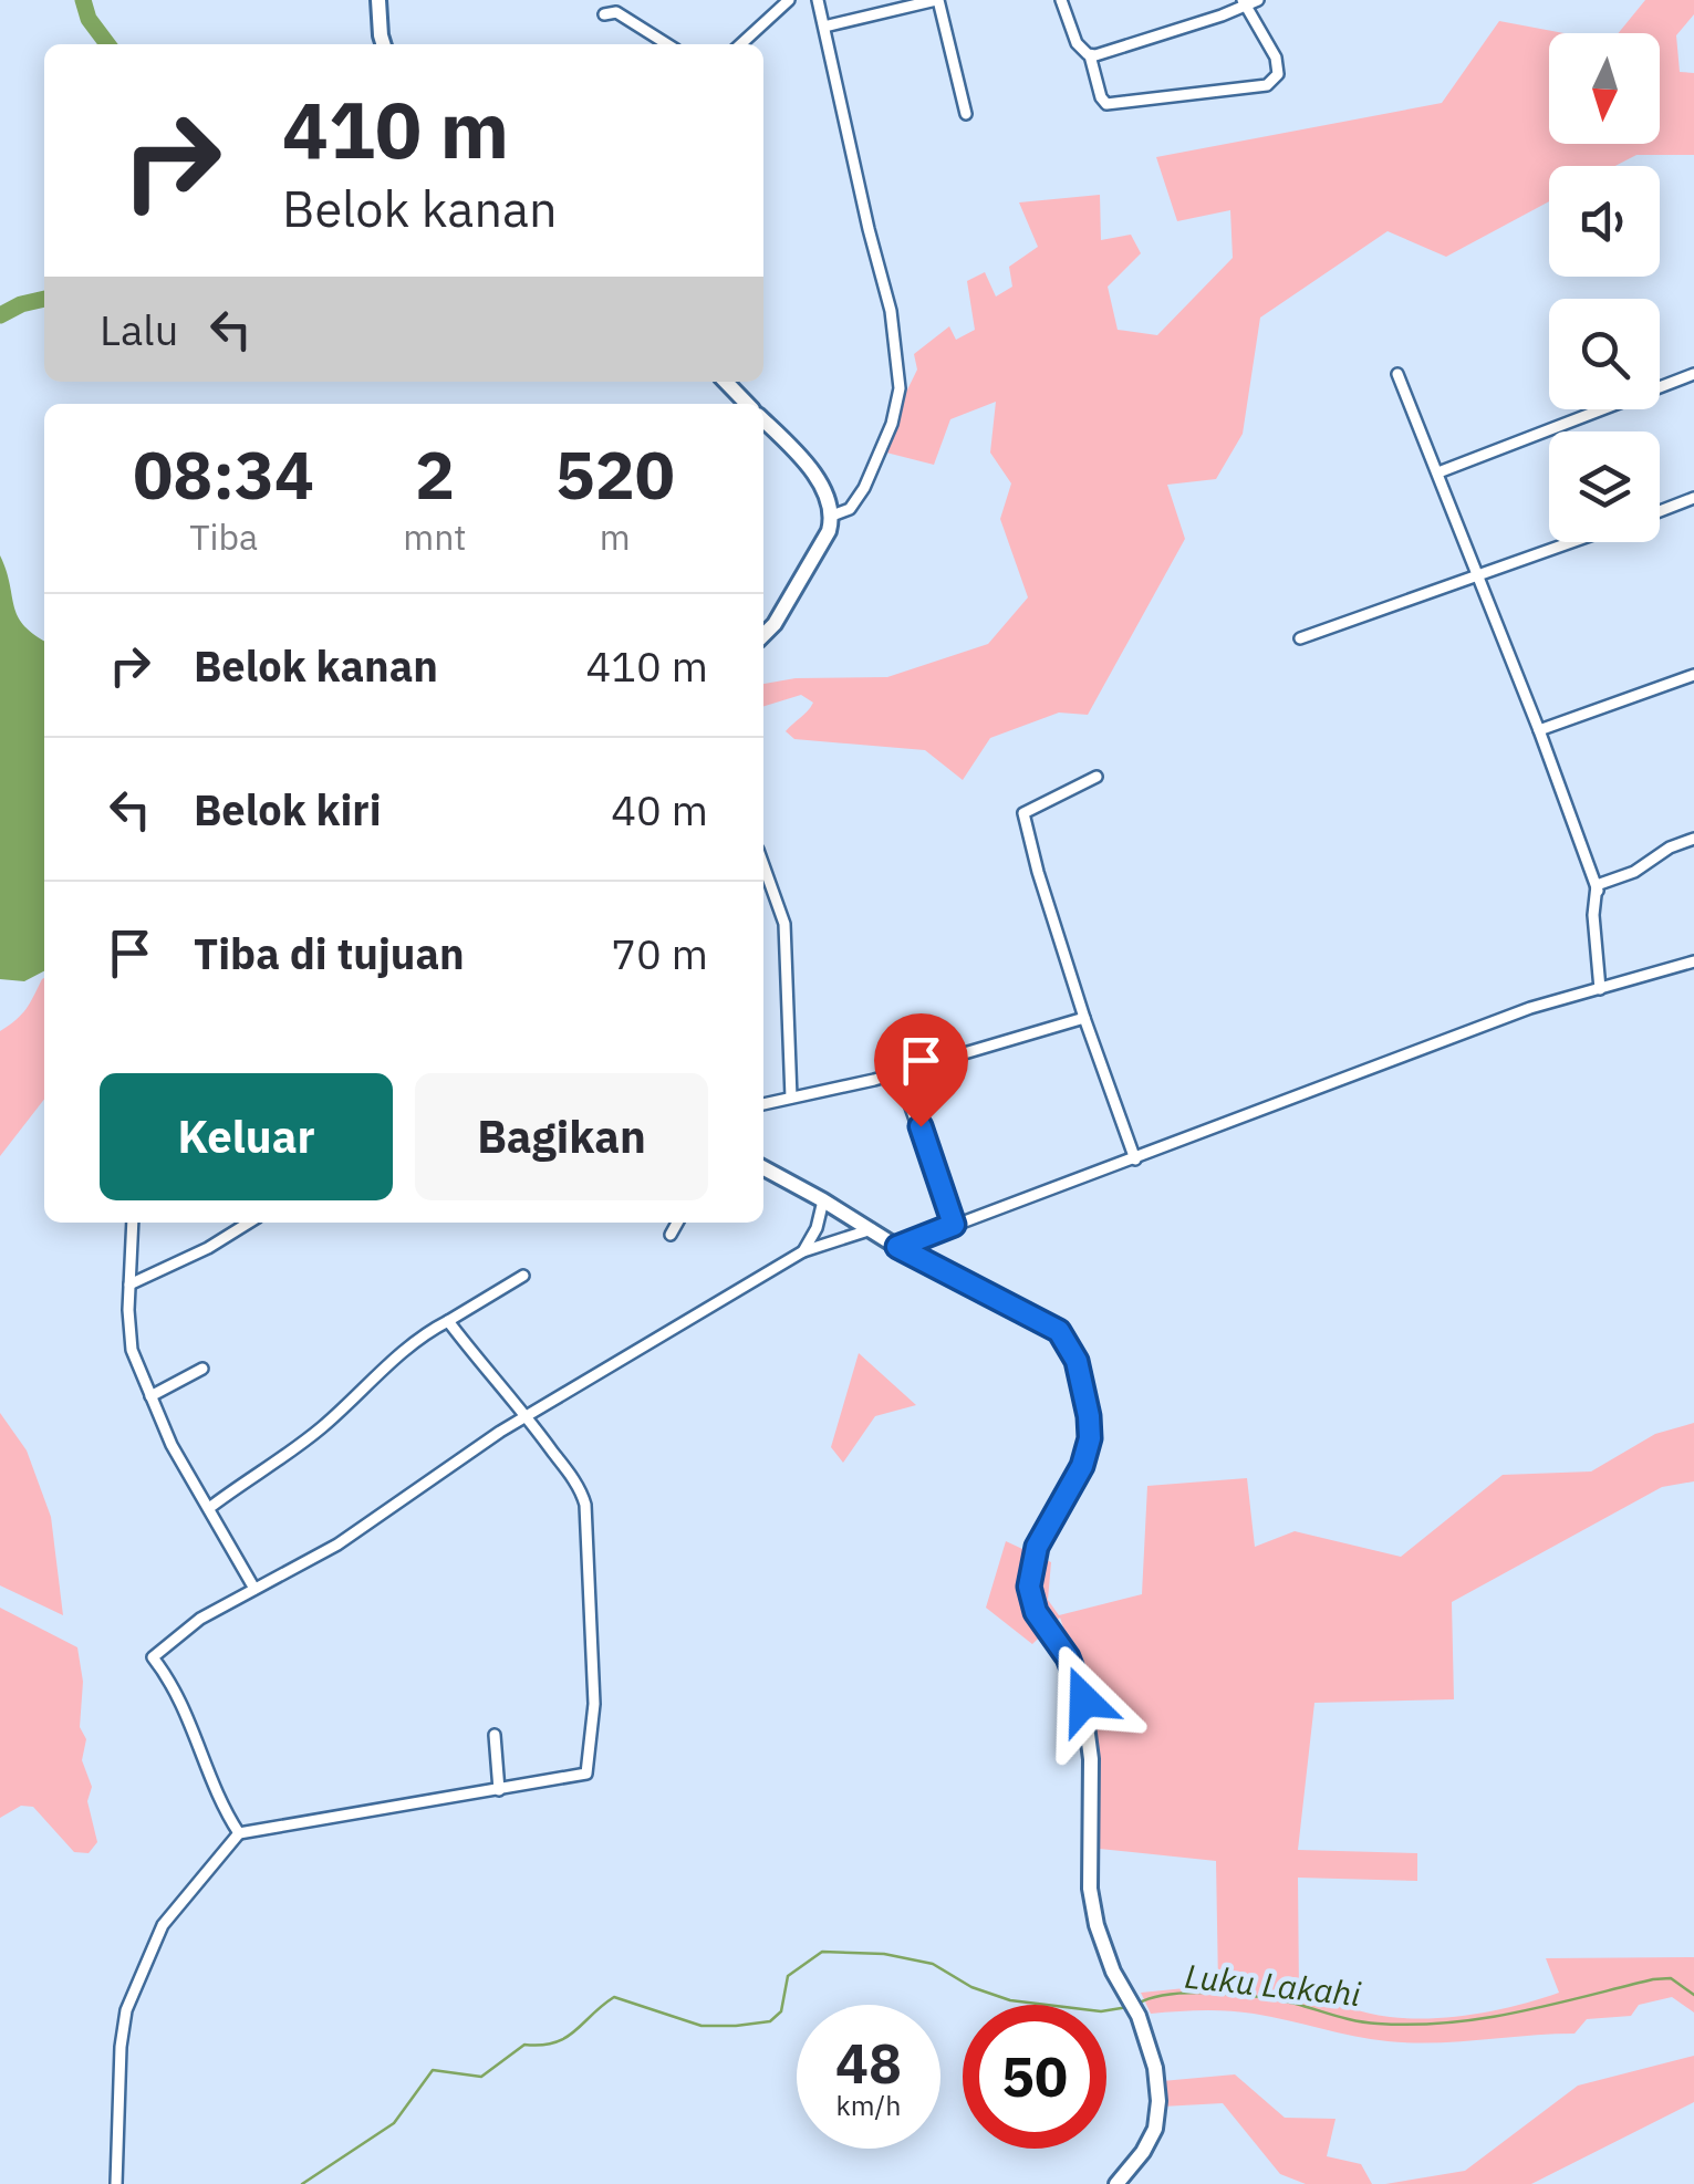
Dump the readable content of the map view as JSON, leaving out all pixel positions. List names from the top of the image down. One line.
{"water":["Luku Lakahi"],"north":"bottom","page":{"turn":["410 m","Belok kanan"],"then":"Lalu","eta":["08:34","Tiba","2","mnt","520","m"],"list":[{"name":"Belok kanan","value":"410 m"},{"name":"Belok kiri","value":"40 m"},{"name":"Tiba di tujuan","value":"70 m"}],"buttons":["Keluar","Bagikan"],"speed":"48 km/h","limit":"50"}}
